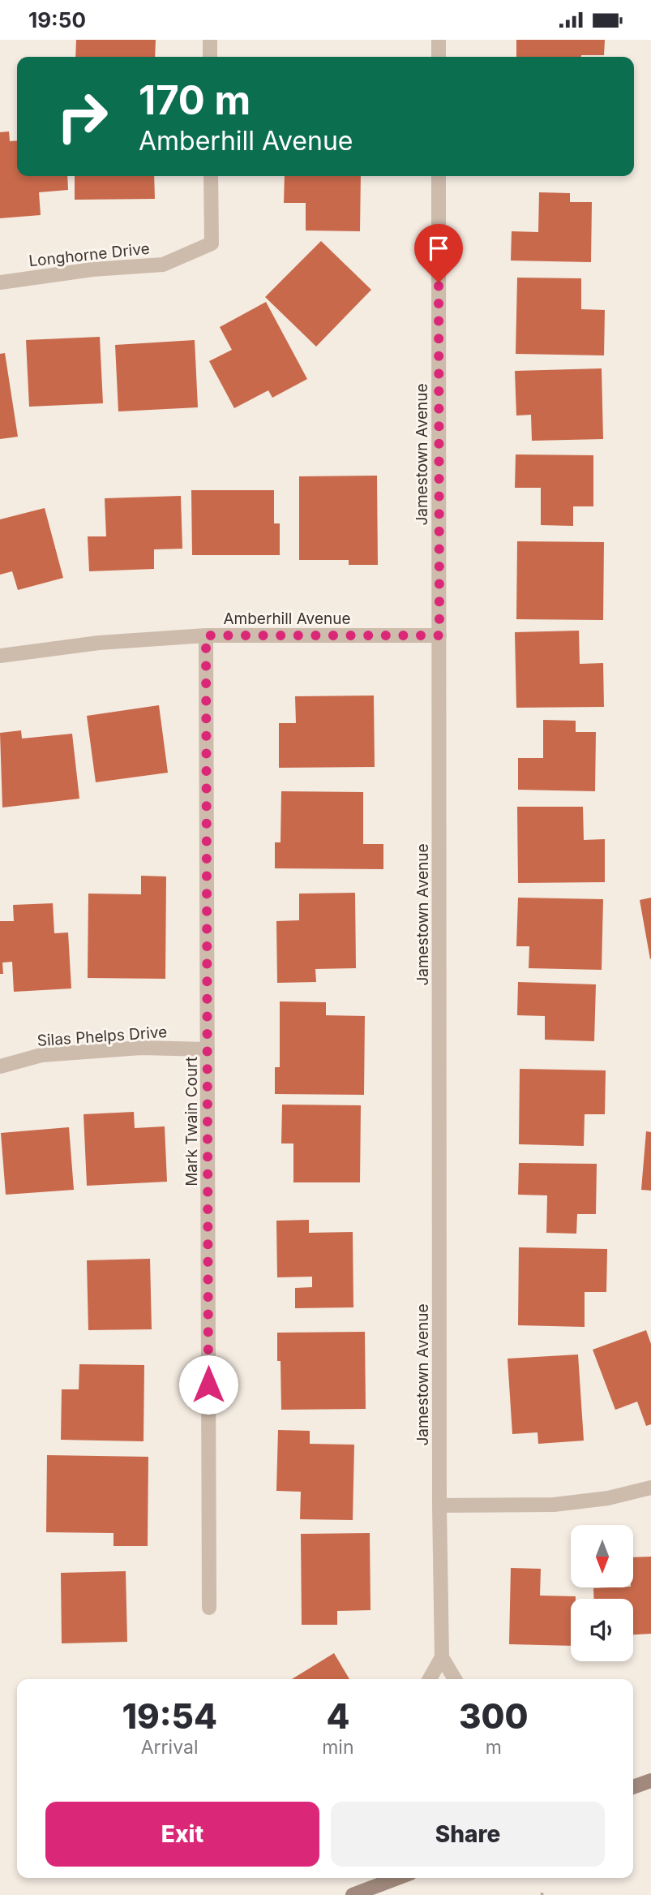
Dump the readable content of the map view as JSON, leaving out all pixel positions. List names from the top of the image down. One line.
{"streets":{"street":["Longhorne Drive","Jamestown Avenue","Amberhill Avenue","Silas Phelps Drive","Mark Twain Court"]},"crossings":[["Jamestown Avenue","Amberhill Avenue"],["Amberhill Avenue","Mark Twain Court"],["Silas Phelps Drive","Mark Twain Court"]],"north":"bottom","page":{"status":"19:50","turn":["170 m","Amberhill Avenue"],"eta":["19:54","Arrival","4","min","300","m"],"buttons":["Exit","Share"]}}
